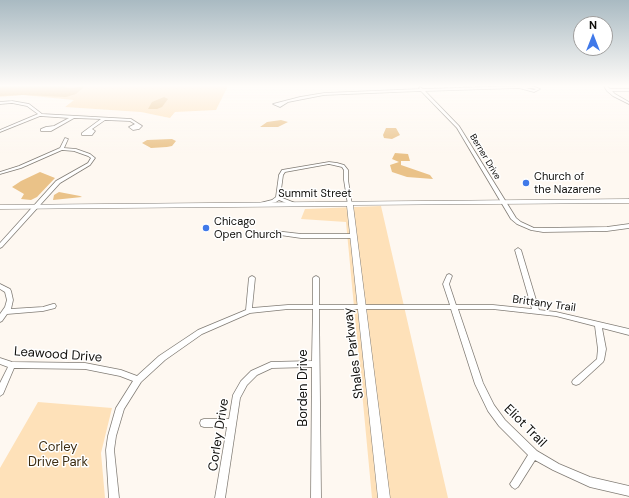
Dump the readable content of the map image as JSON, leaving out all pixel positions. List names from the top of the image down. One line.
{"streets":{"main road":["Summit Street","Shales Parkway"],"street":["Berner Drive","Brittany Trail","Leawood Drive","Borden Drive","Eliot Trail","Corley Drive"]},"crossings":[["Berner Drive","Summit Street"],["Summit Street","Shales Parkway"],["Brittany Trail","Shales Parkway"],["Brittany Trail","Leawood Drive"],["Brittany Trail","Borden Drive"],["Brittany Trail","Eliot Trail"],["Borden Drive","Corley Drive"]],"parks":["Corley Drive Park"],"places":["Church of the Nazarene","Chicago Open Church"],"north":"top"}
